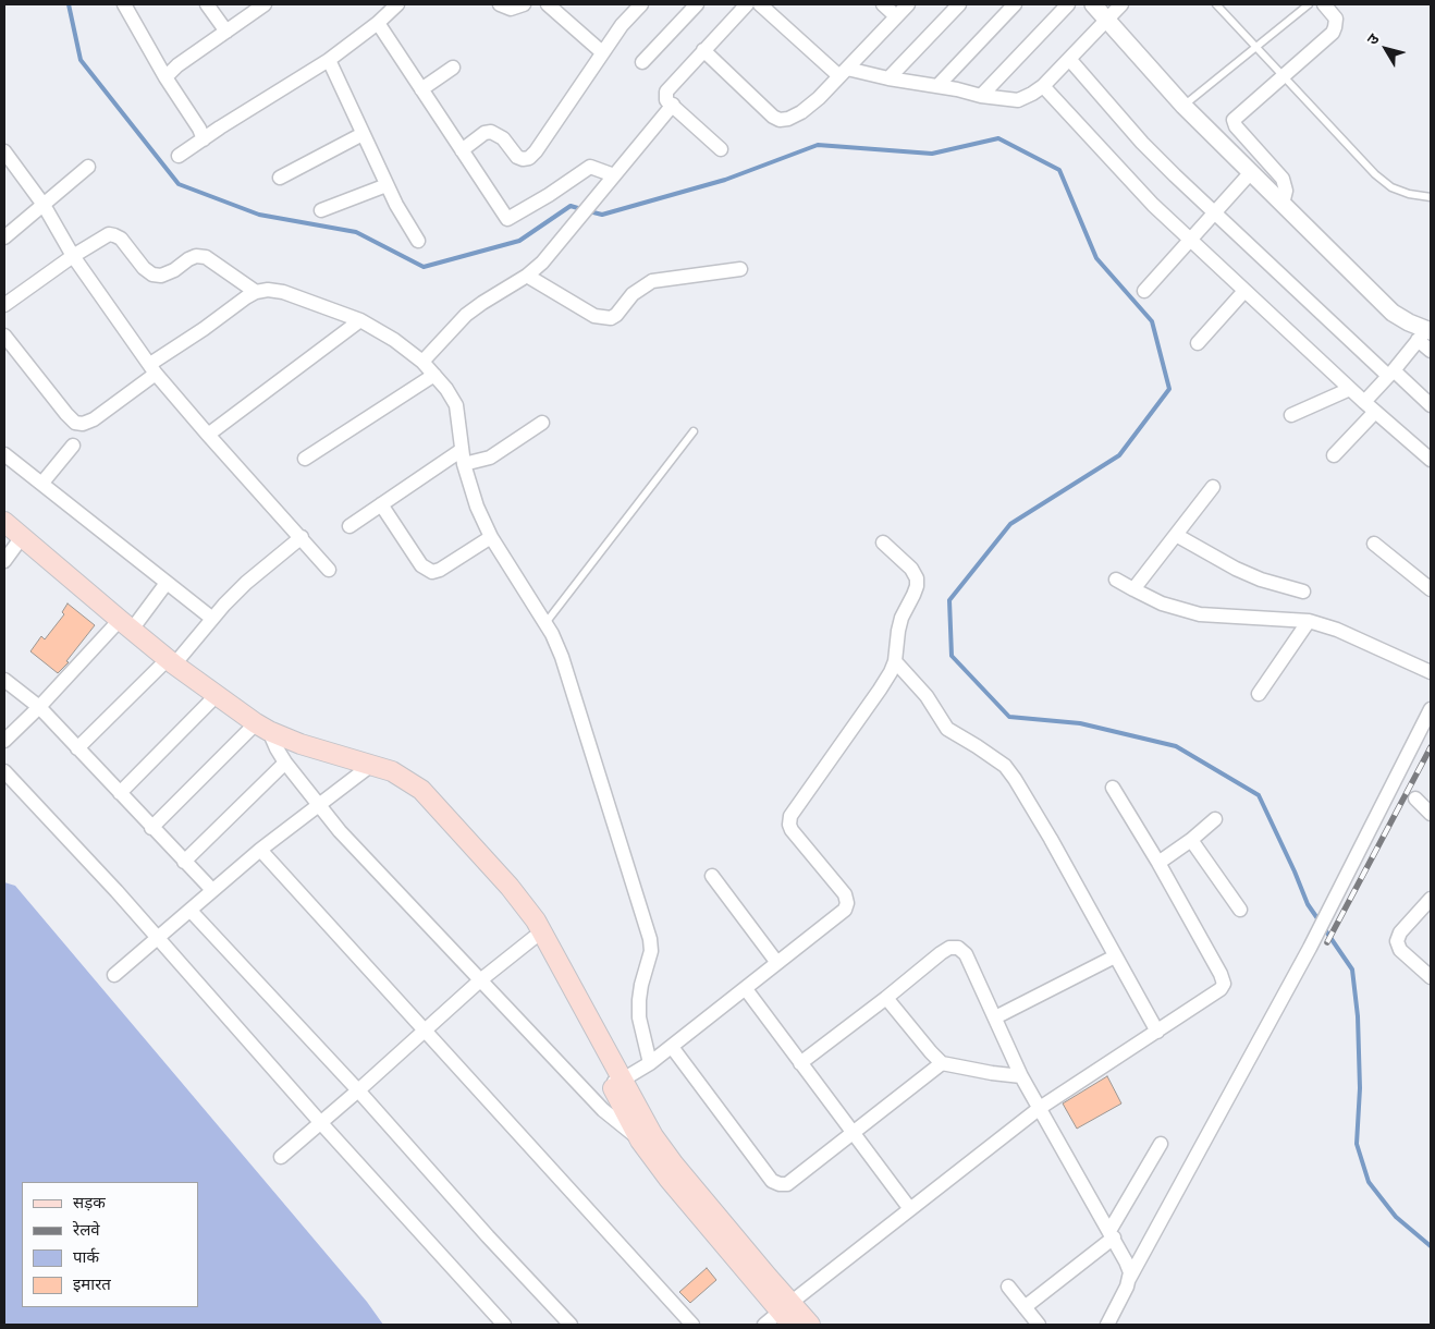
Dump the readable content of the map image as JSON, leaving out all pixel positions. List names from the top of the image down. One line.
{"legend":["सड़क","रेलवे","पार्क","इमारत"],"north":"top left"}
